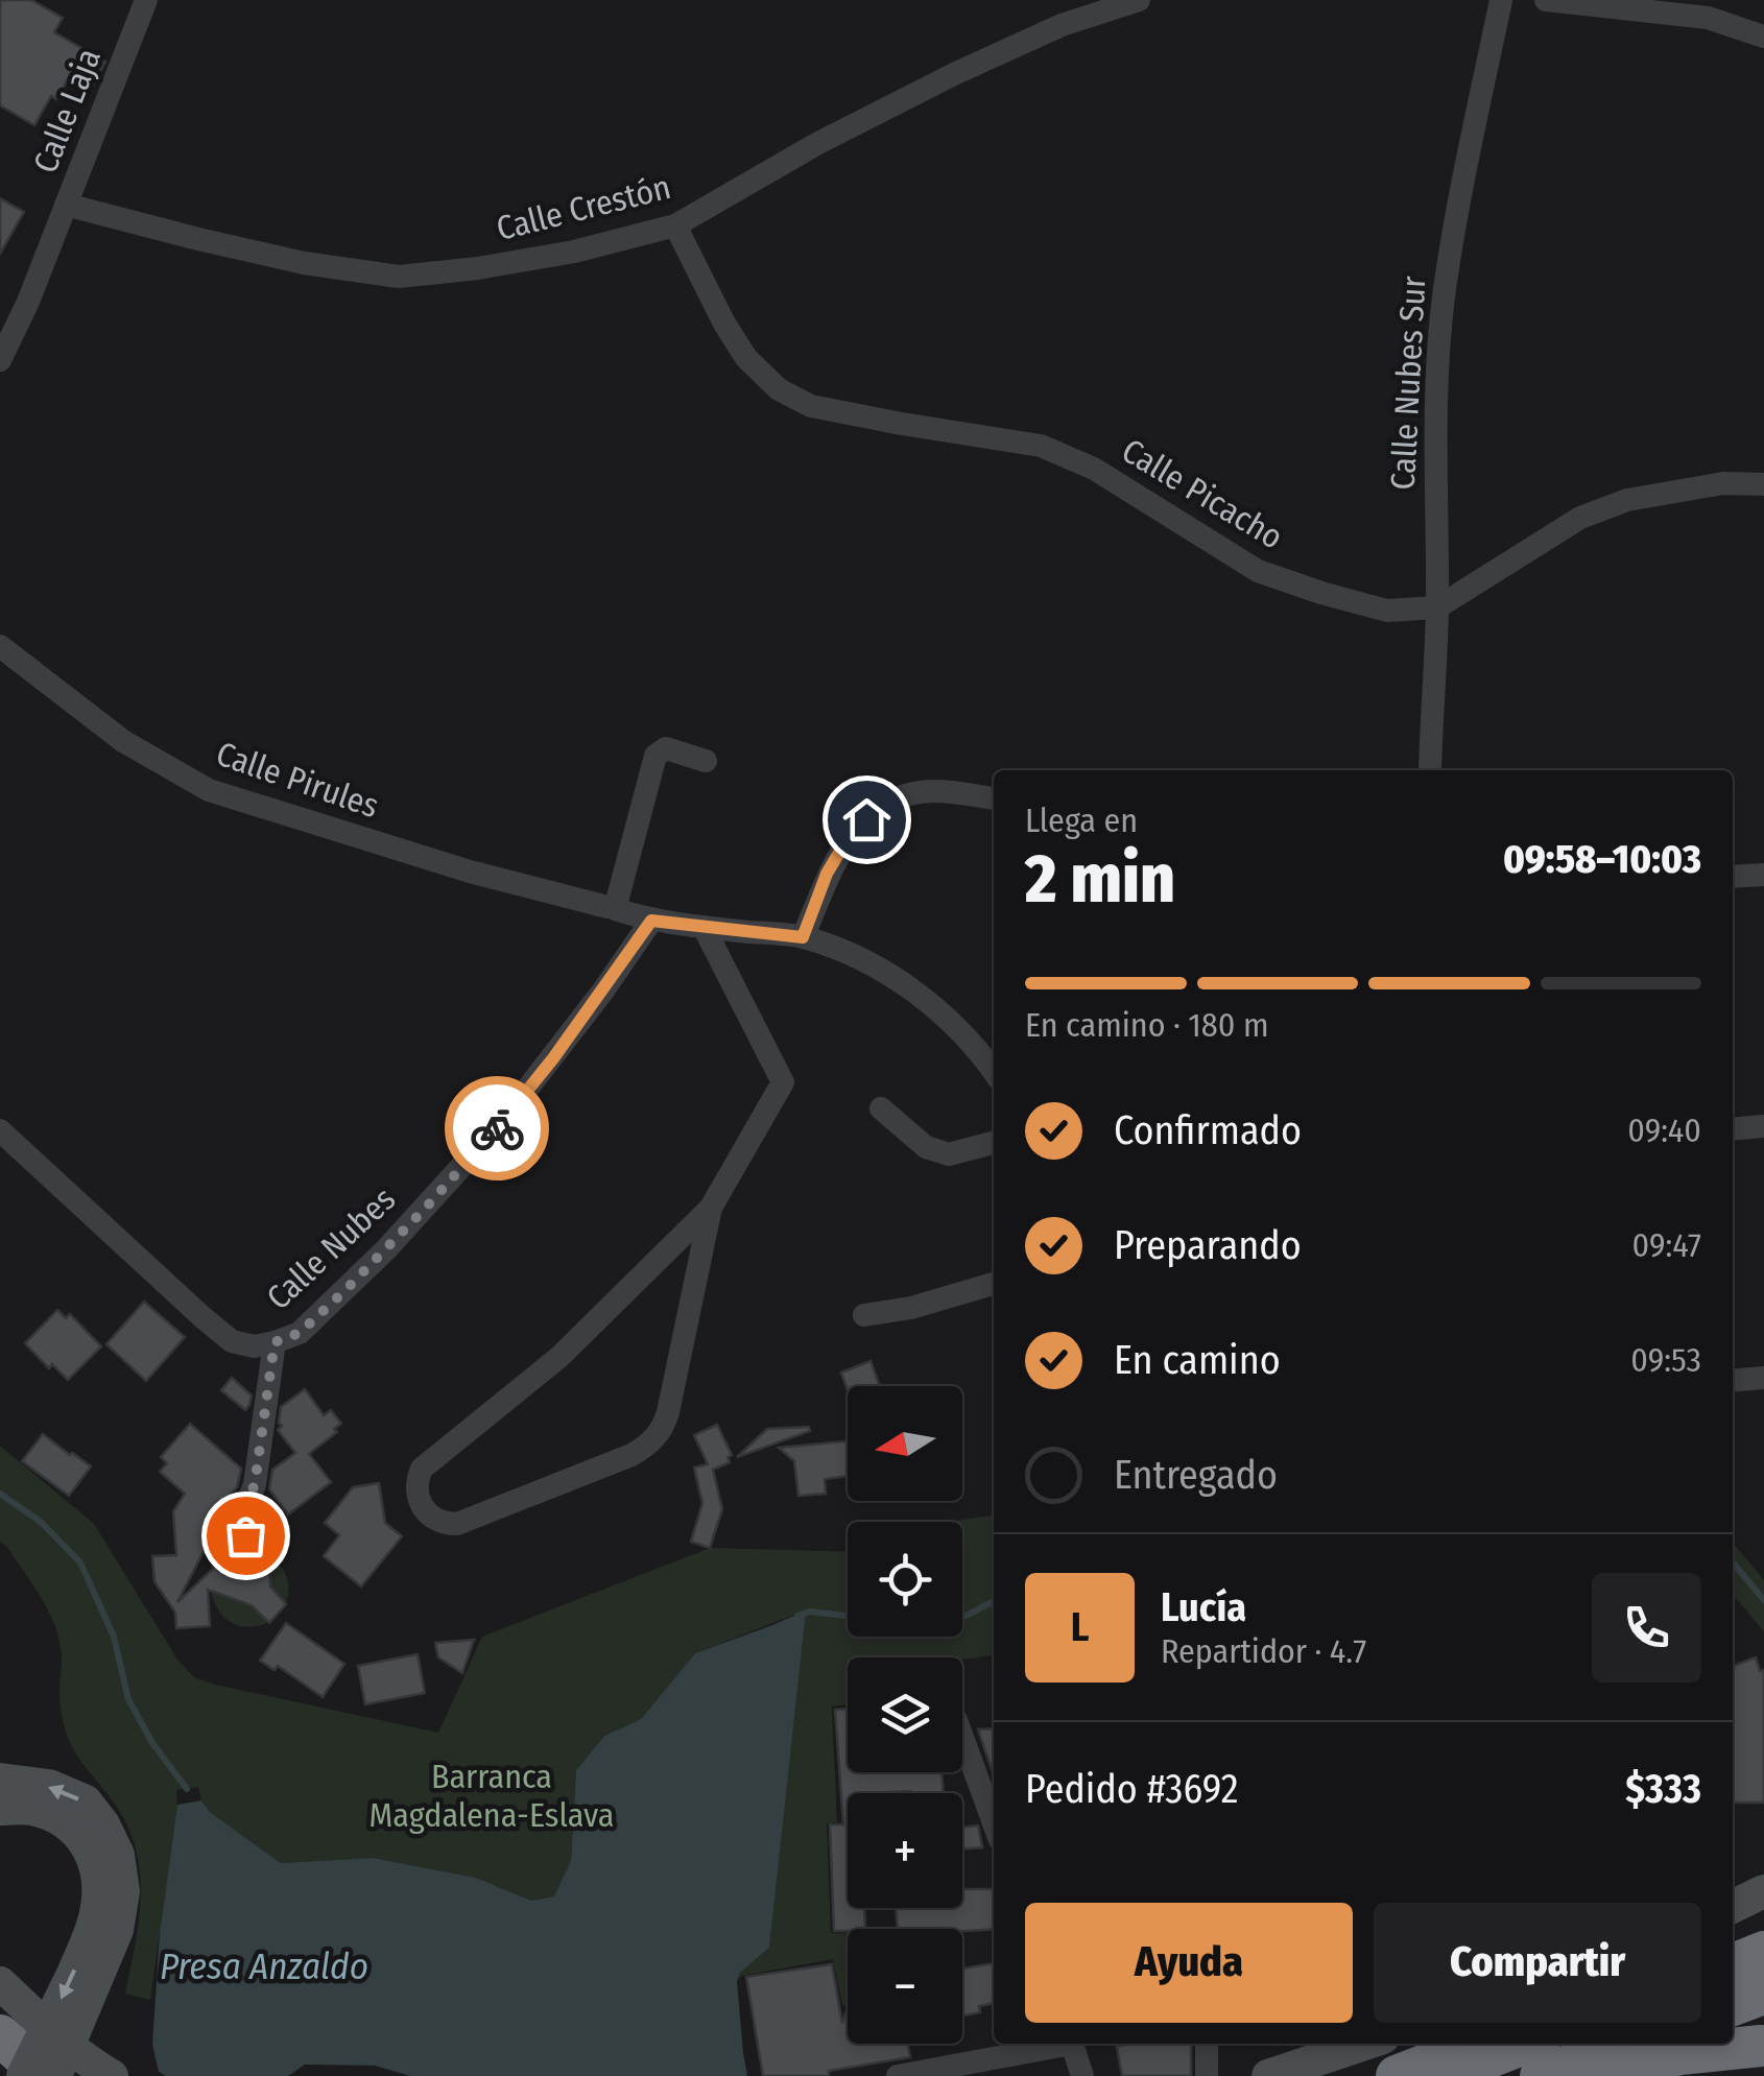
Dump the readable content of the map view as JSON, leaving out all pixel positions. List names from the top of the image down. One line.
{"streets":{"street":["Calle Laja","Calle Crestón","Calle Nubes Sur","Calle Picacho","Calle Pirules","Calle Nubes"]},"crossings":[["Calle Laja","Calle Crestón"],["Calle Crestón","Calle Picacho"],["Calle Nubes Sur","Calle Picacho"],["Calle Pirules","Calle Nubes"]],"water":["Presa Anzaldo"],"parks":["Barranca Magdalena-Eslava"],"north":"left","page":{"heading":["2 min","Llega en","09:58–10:03"],"panel":["Lucía","Repartidor · 4.7","Pedido #3692","$333"],"bar":"En camino · 180 m","list":[["Confirmado","09:40"],["Preparando","09:47"],["En camino","09:53"],"Entregado"],"map_buttons":["+","−"],"round":"L","buttons":["Ayuda","Compartir"]}}
